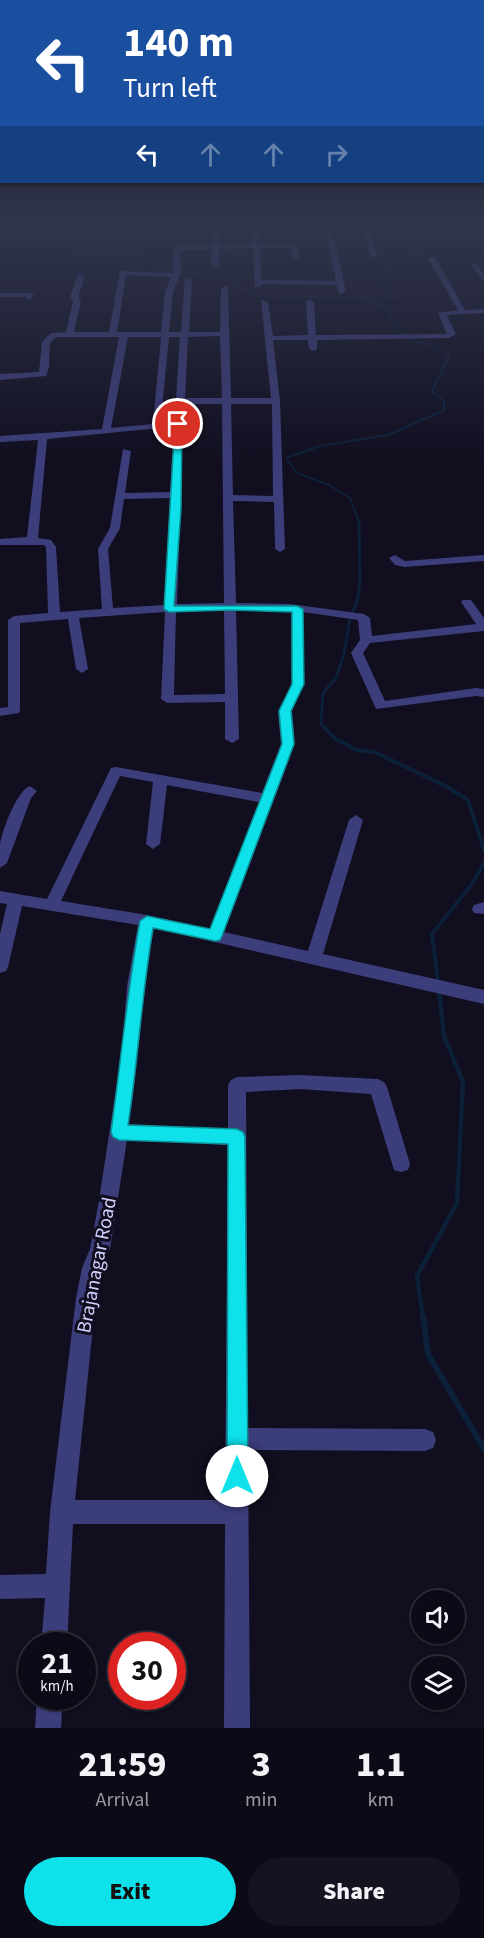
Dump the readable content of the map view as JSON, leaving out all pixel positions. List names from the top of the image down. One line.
{"streets":{"street":["Brajanagar Road"]},"page":{"turn":["140 m","Turn left"],"speed":"21 km/h","limit":"30","eta":["21:59","Arrival","3","min","1.1","km"],"buttons":["Exit","Share"]}}
